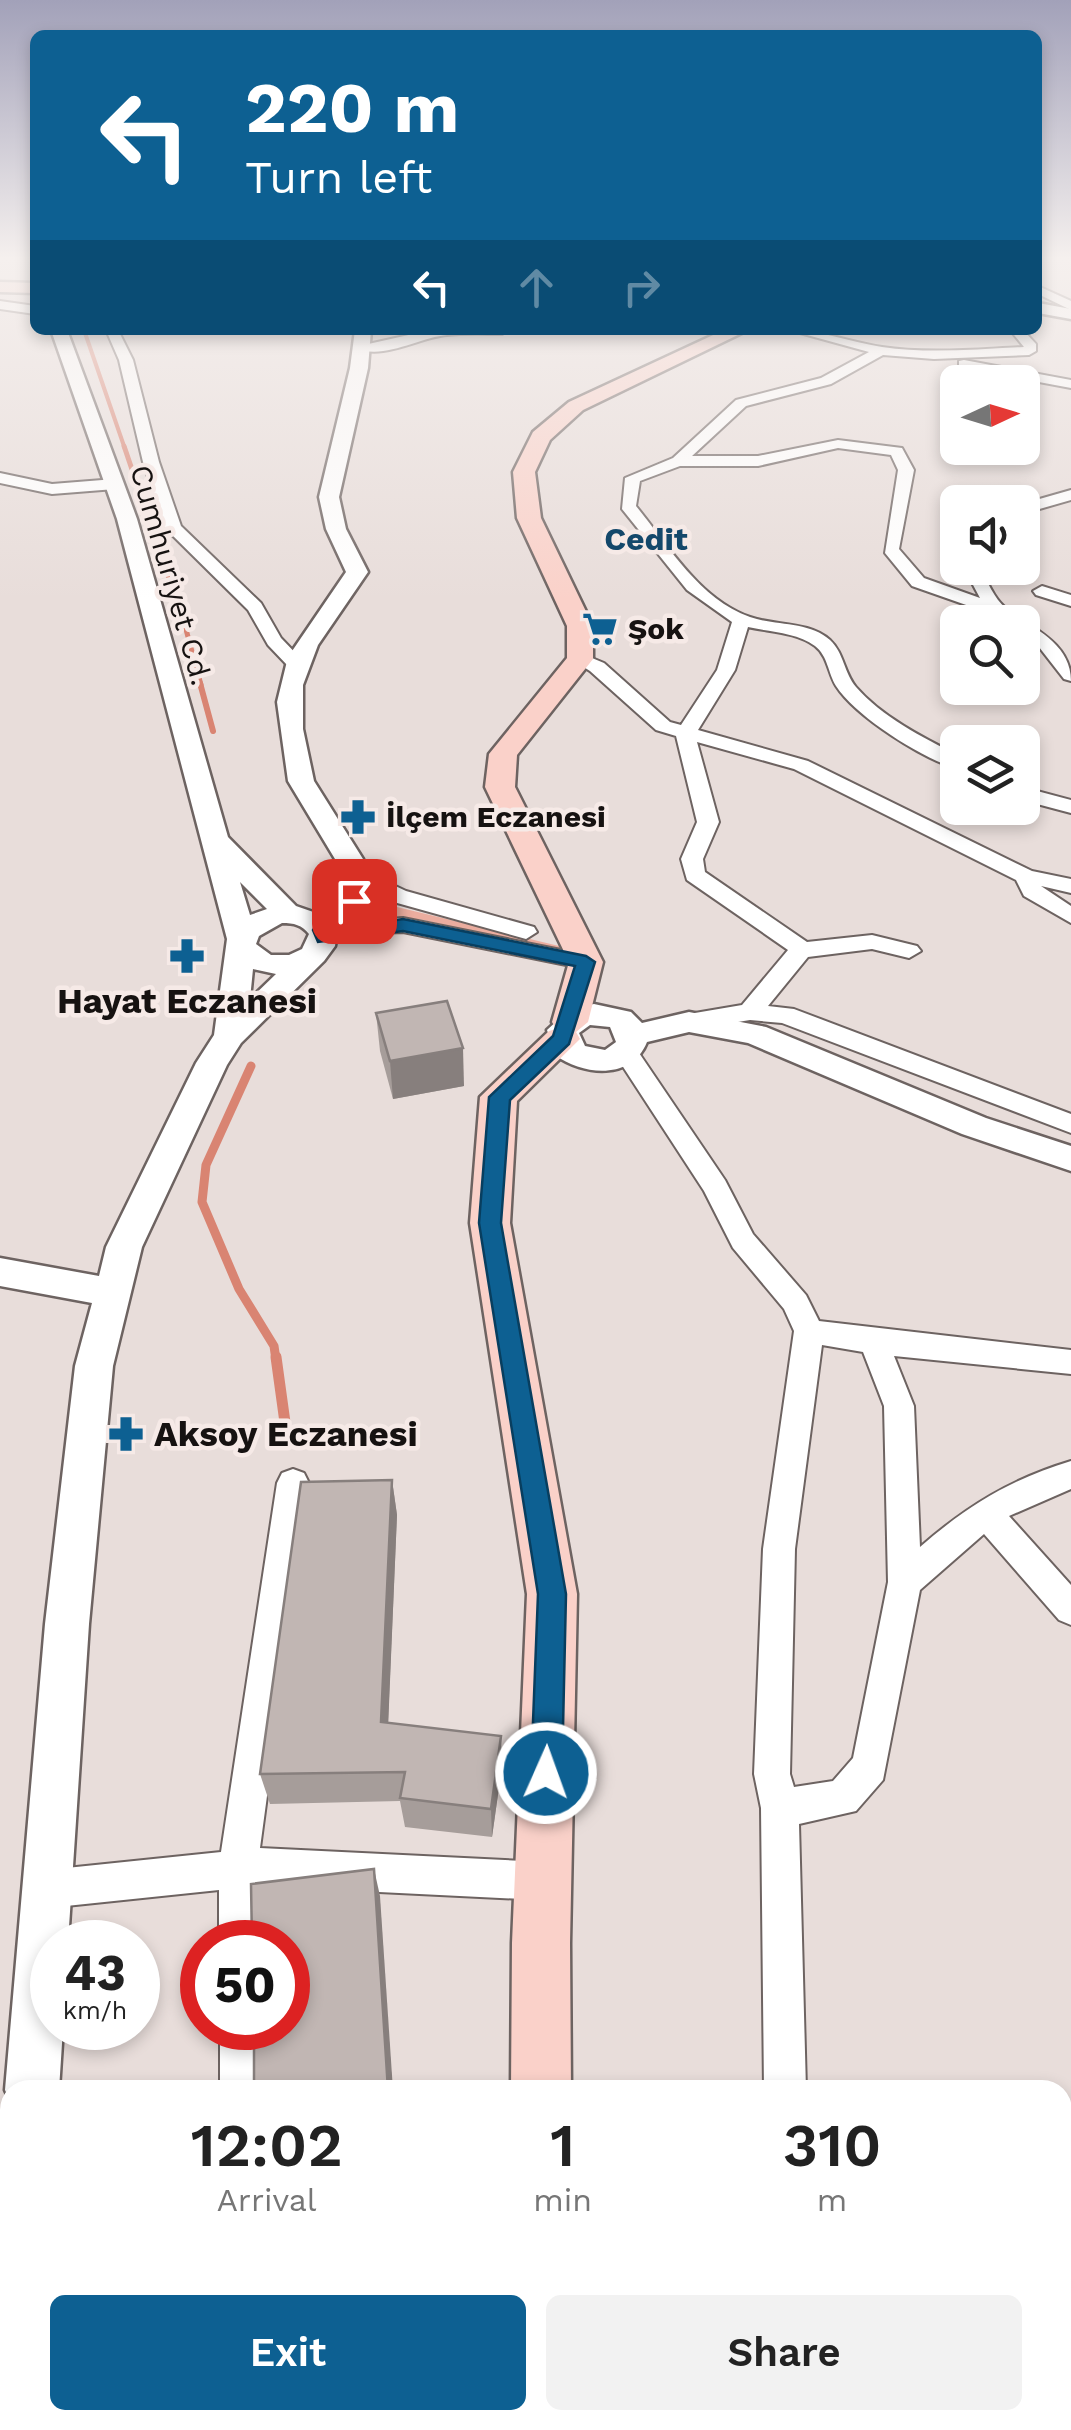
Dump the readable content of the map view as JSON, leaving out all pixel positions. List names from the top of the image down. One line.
{"streets":{"street":["Cumhuriyet Cd."]},"districts":["Cedit"],"places":{"supermarket":["Şok"],"pharmacy":["İlçem Eczanesi","Hayat Eczanesi","Aksoy Eczanesi"]},"north":"right","page":{"turn":["220 m","Turn left"],"speed":"43 km/h","limit":"50","eta":["12:02","Arrival","1","min","310","m"],"buttons":["Exit","Share"]}}
